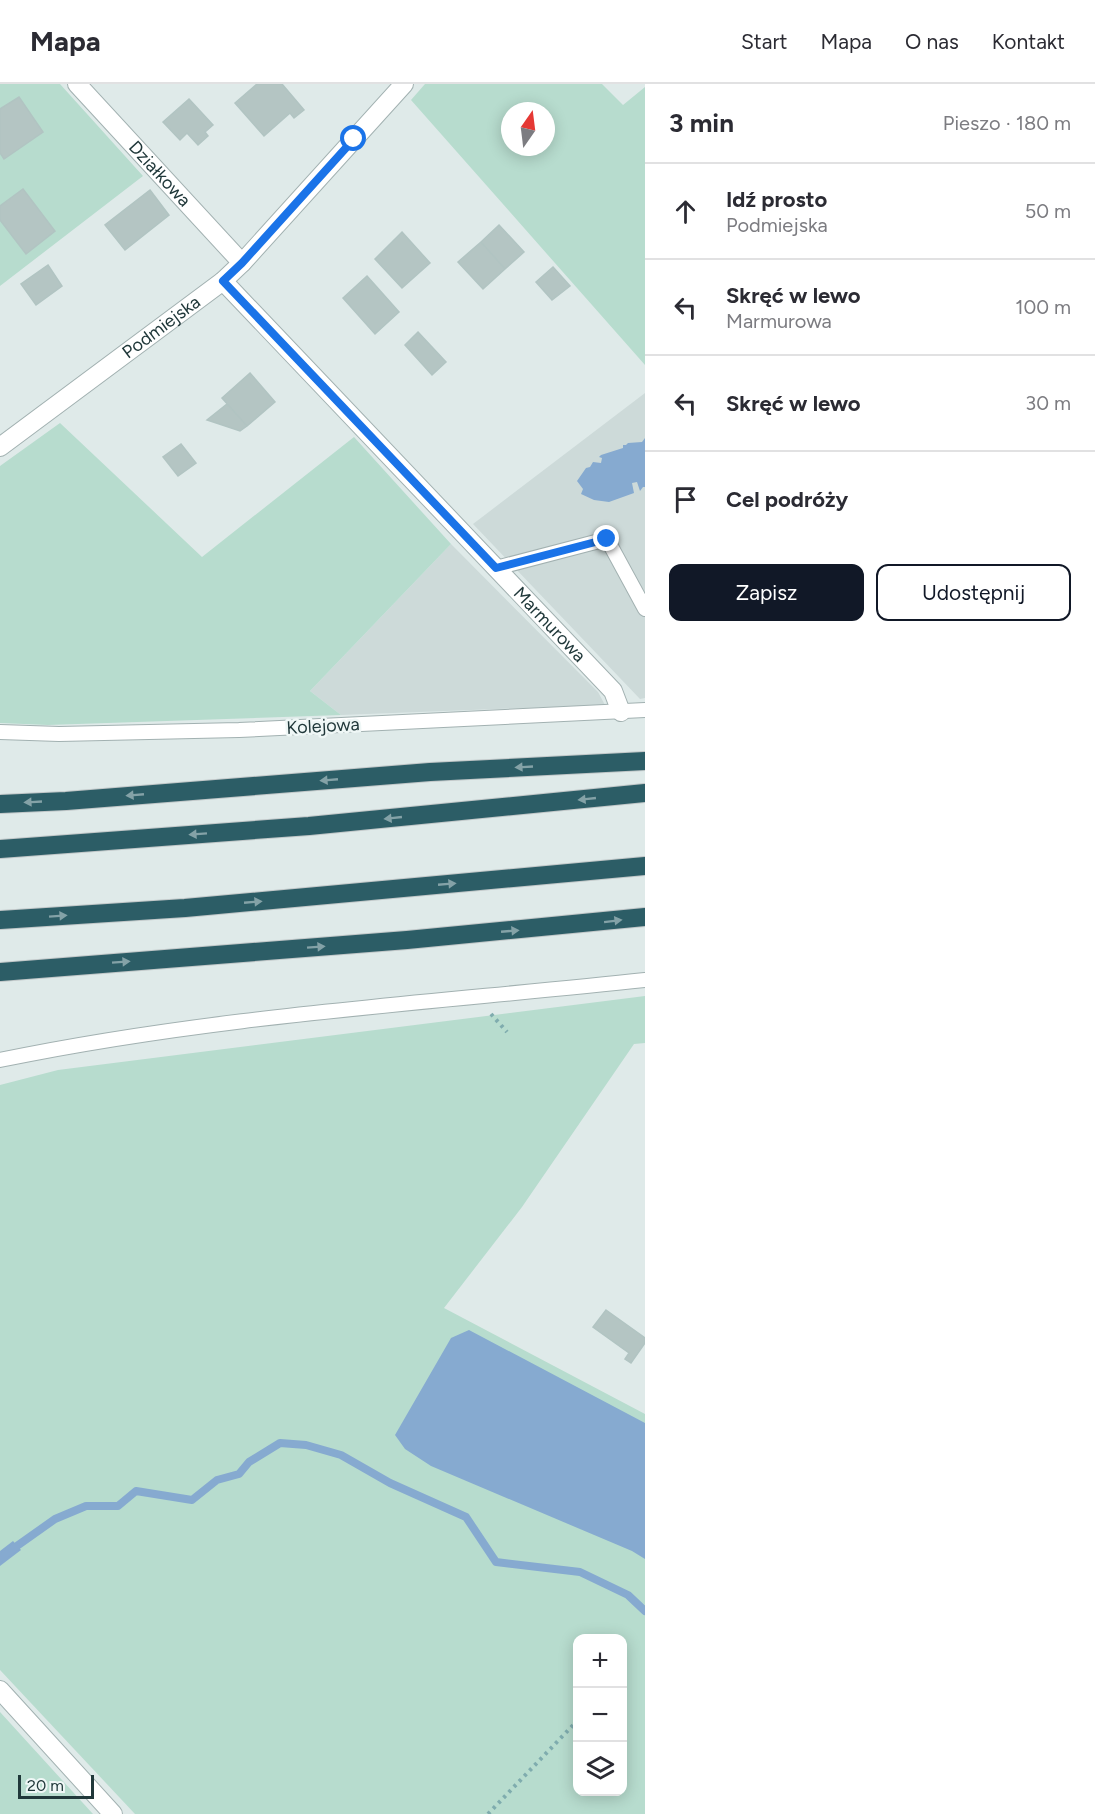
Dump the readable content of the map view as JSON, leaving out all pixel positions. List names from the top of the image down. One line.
{"streets":{"street":["Działkowa","Podmiejska","Marmurowa"],"lane":["Kolejowa"]},"crossings":[["Działkowa","Podmiejska"],["Podmiejska","Marmurowa"],["Marmurowa","Kolejowa"]],"scale_bar":"20 m","north":"top","page":{"header":"Mapa","nav":["Start","Mapa","O nas","Kontakt"],"heading":["3 min","Pieszo · 180 m"],"list":[["Idź prosto","Podmiejska","50 m"],["Skręć w lewo","Marmurowa","100 m"],["Skręć w lewo","30 m"],"Cel podróży"],"buttons":["Zapisz","Udostępnij"],"map_buttons":["+","−"],"scale":"20 m"}}
